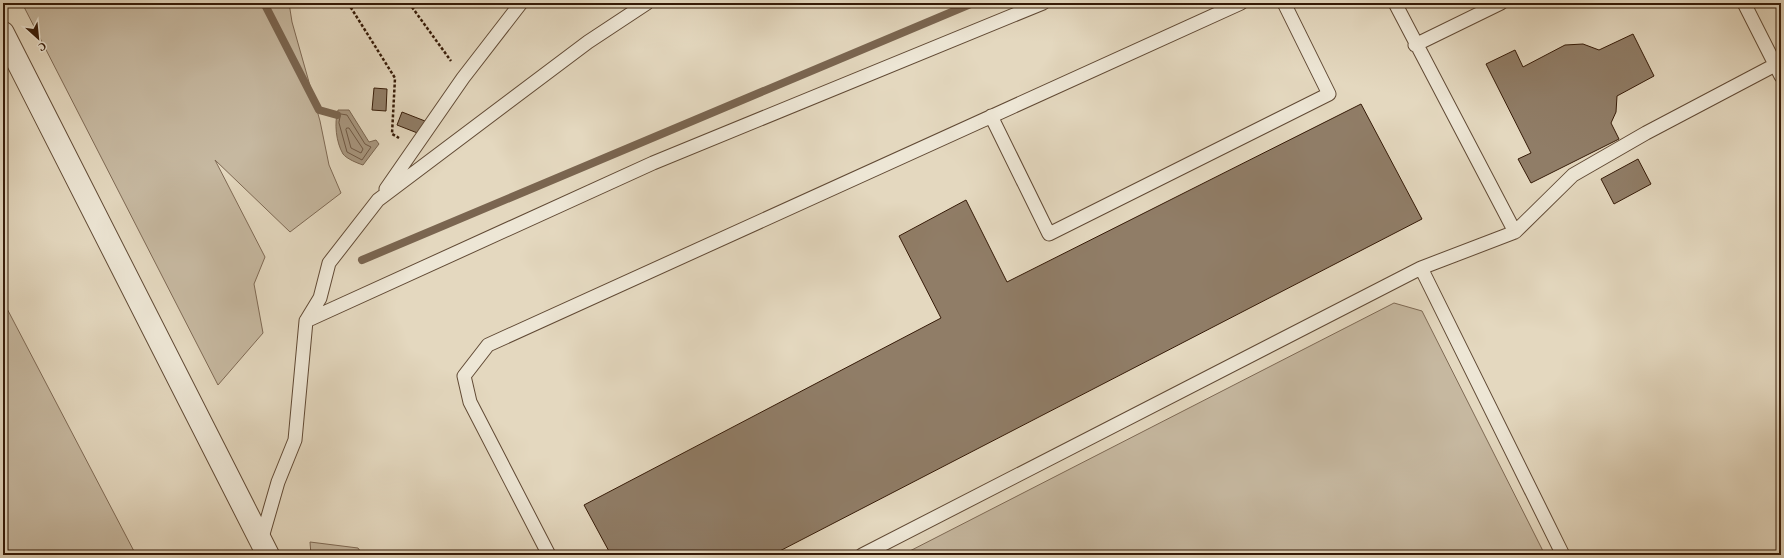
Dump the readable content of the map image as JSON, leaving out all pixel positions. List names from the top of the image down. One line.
{"north":"bottom right"}
